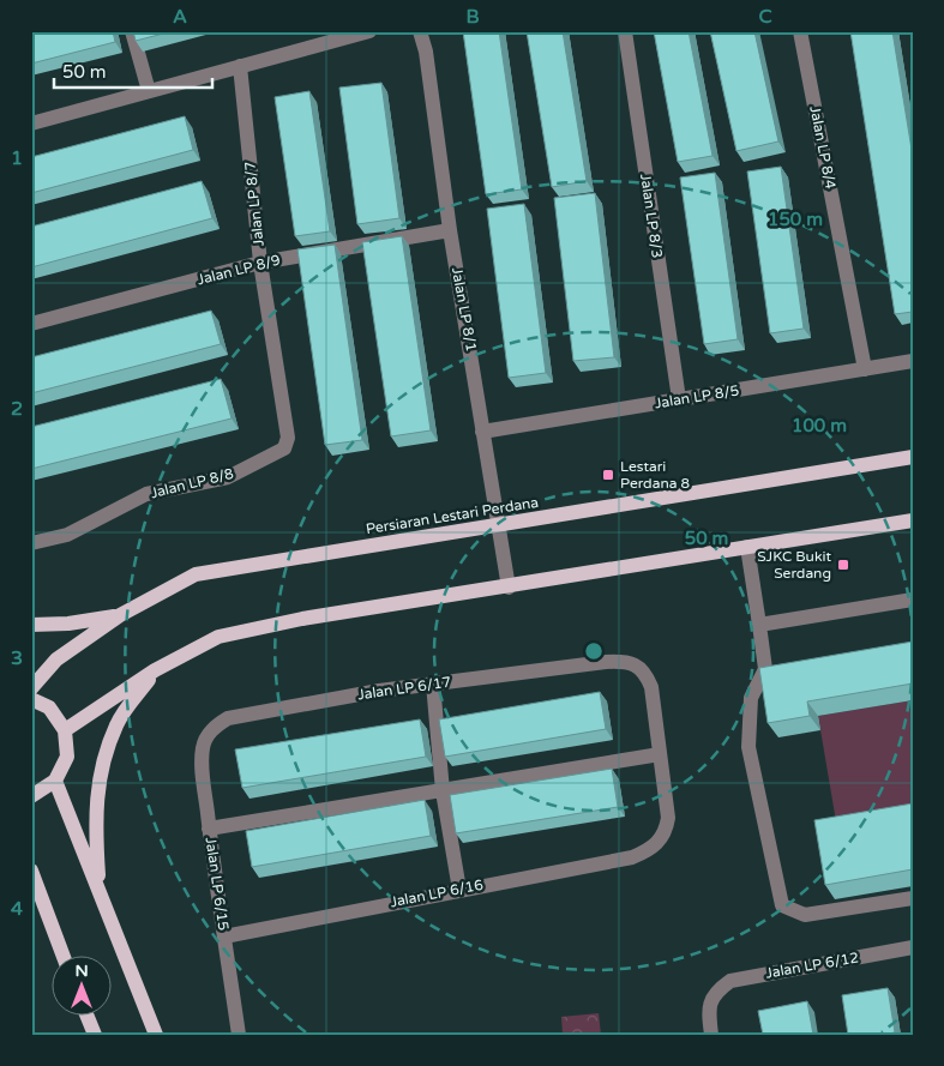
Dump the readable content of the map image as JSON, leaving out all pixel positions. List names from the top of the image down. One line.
{"streets":{"main road":["Persiaran Lestari Perdana"],"street":["Jalan LP 8/4","Jalan LP 8/7","Jalan LP 8/3","Jalan LP 8/9","Jalan LP 8/1","Jalan LP 8/5","Jalan LP 8/8","Jalan LP 6/17","Jalan LP 6/15","Jalan LP 6/16","Jalan LP 6/12"]},"crossings":[["Jalan LP 8/4","Jalan LP 8/5"],["Jalan LP 8/7","Jalan LP 8/9"],["Jalan LP 8/7","Jalan LP 8/8"],["Jalan LP 8/3","Jalan LP 8/5"],["Jalan LP 8/9","Jalan LP 8/1"],["Jalan LP 8/1","Jalan LP 8/5"],["Jalan LP 8/1","Persiaran Lestari Perdana"],["Jalan LP 6/17","Jalan LP 6/15"],["Jalan LP 6/17","Jalan LP 6/16"],["Jalan LP 6/15","Jalan LP 6/16"]],"places":{"transit":["Lestari Perdana 8","SJKC Bukit Serdang"]},"scale_bar":"50 m","north":"top","grid":{"columns":["A","B","C"],"rows":["1","2","3","4"]},"rings":["150 m","100 m","50 m"]}
